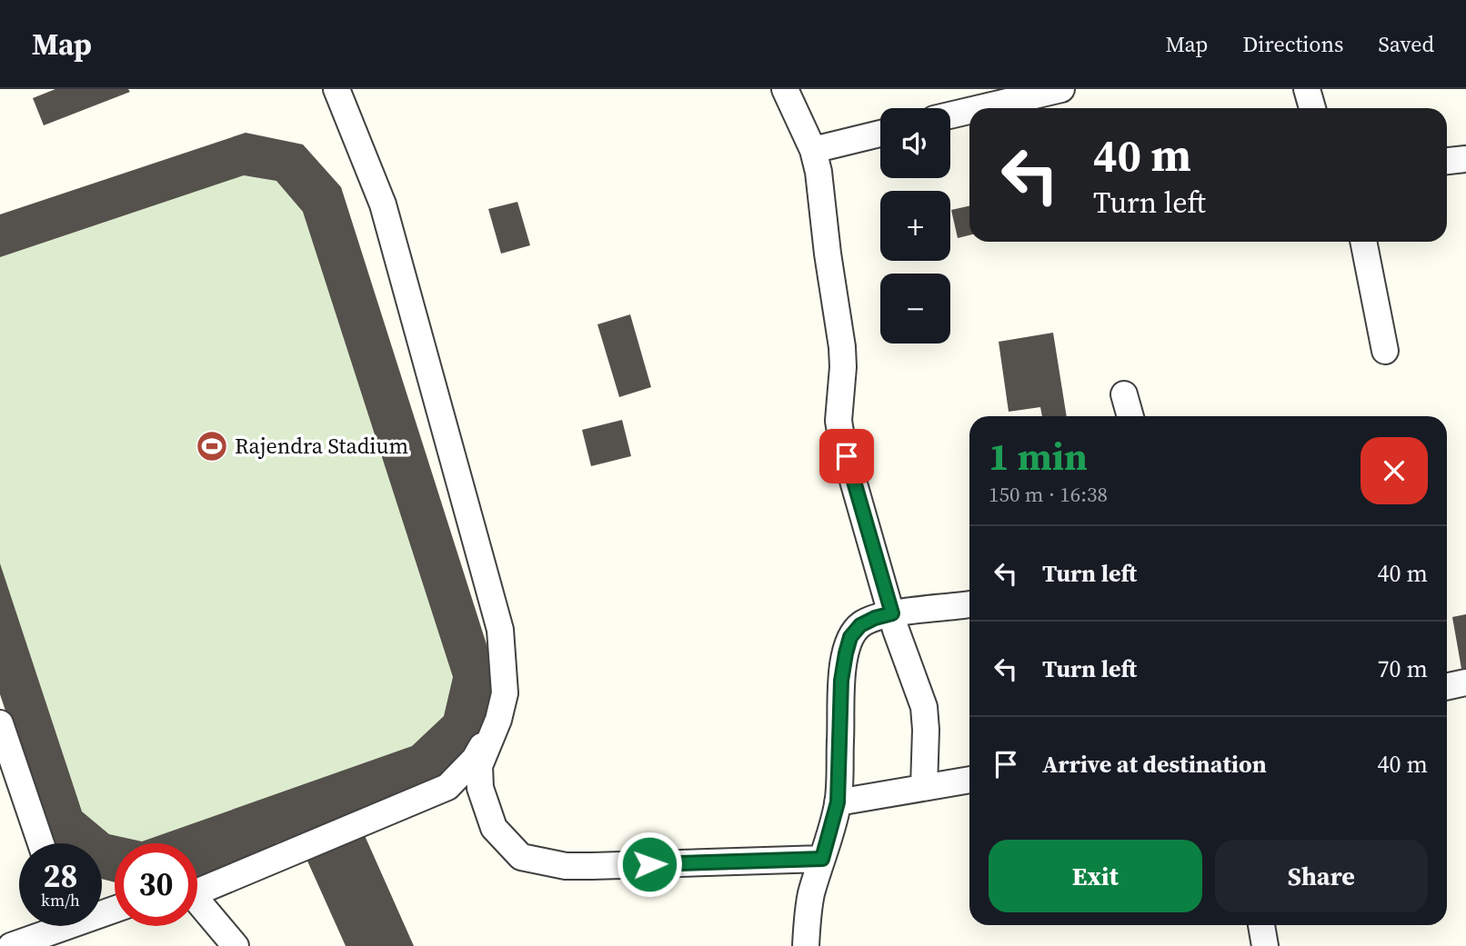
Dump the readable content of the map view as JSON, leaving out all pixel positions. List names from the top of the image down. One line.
{"places":{"sports":["Rajendra Stadium"]},"page":{"header":"Map","nav":["Map","Directions","Saved"],"map_buttons":["+","−"],"turn":["40 m","Turn left"],"heading":["1 min","150 m · 16:38"],"list":[{"name":"Turn left","value":"40 m"},{"name":"Turn left","value":"70 m"},{"name":"Arrive at destination","value":"40 m"}],"buttons":["Exit","Share"],"speed":"28 km/h","limit":"30"}}
